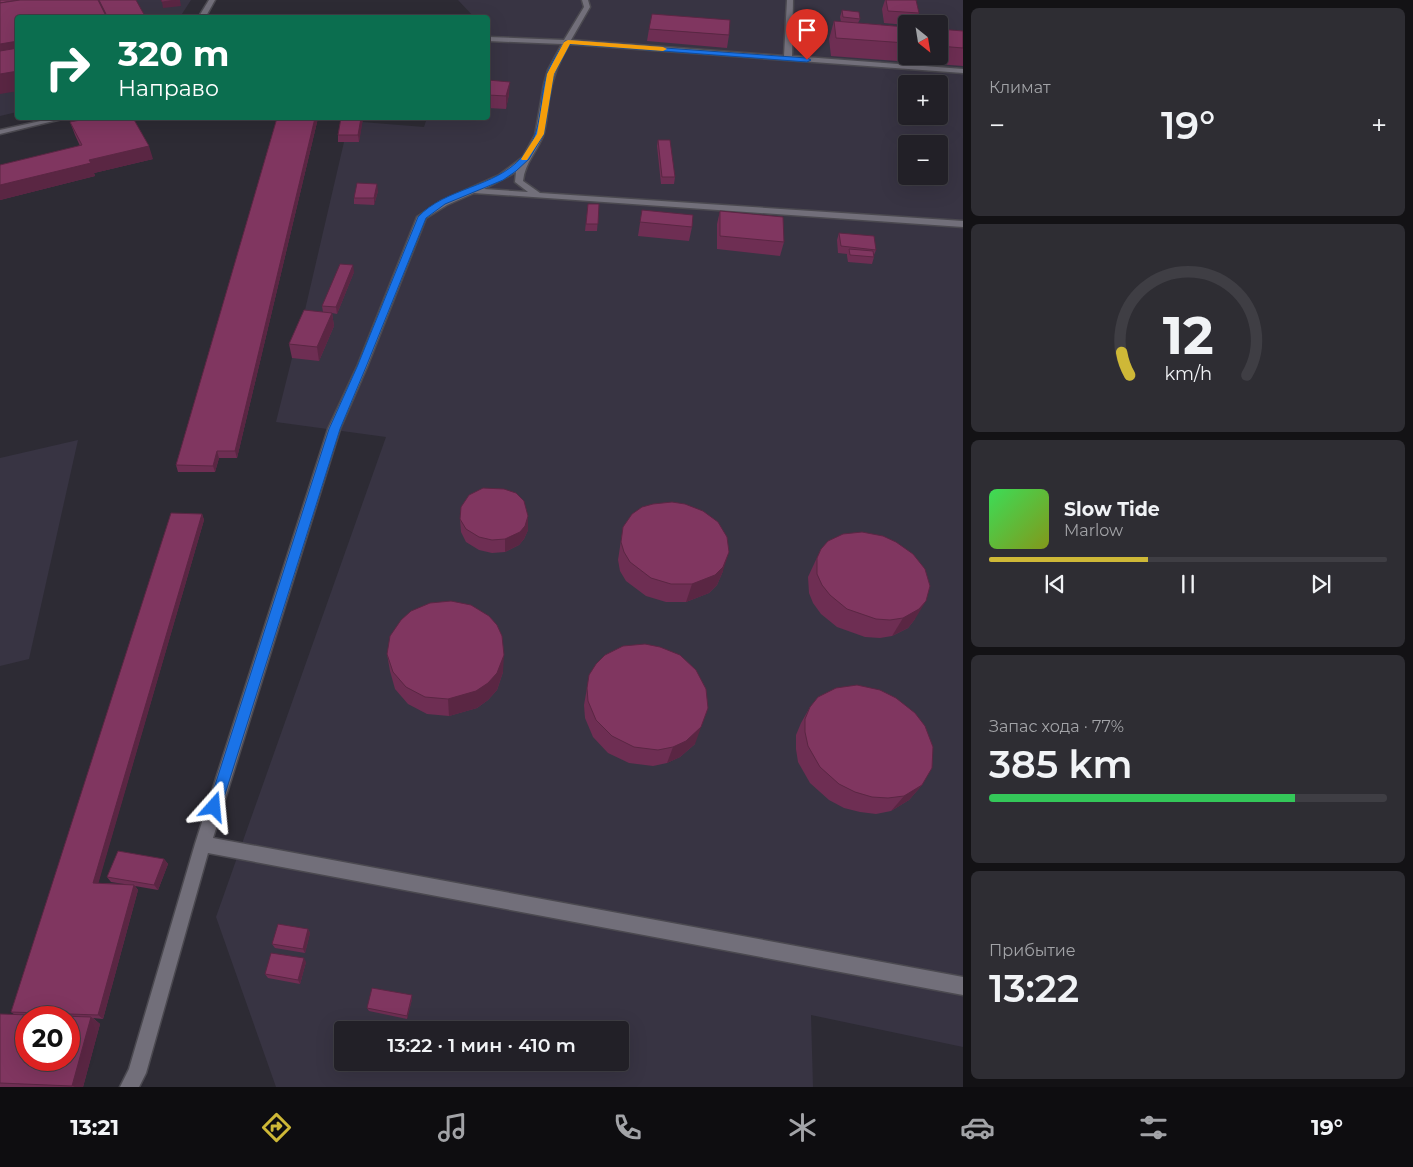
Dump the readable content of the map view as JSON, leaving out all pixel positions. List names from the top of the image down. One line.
{"north":"bottom right","page":{"tile":["Климат",["Запас хода · 77%","385 km"],["Прибытие","13:22"]],"map_buttons":["+","−"],"turn":["320 m","Направо"],"heat":["−","19°","+"],"song":["Slow Tide","Marlow"],"limit":"20","trip":"13:22 · 1 мин · 410 m","tabs":["13:21","19°"],"gauge":["12","km/h"]}}
